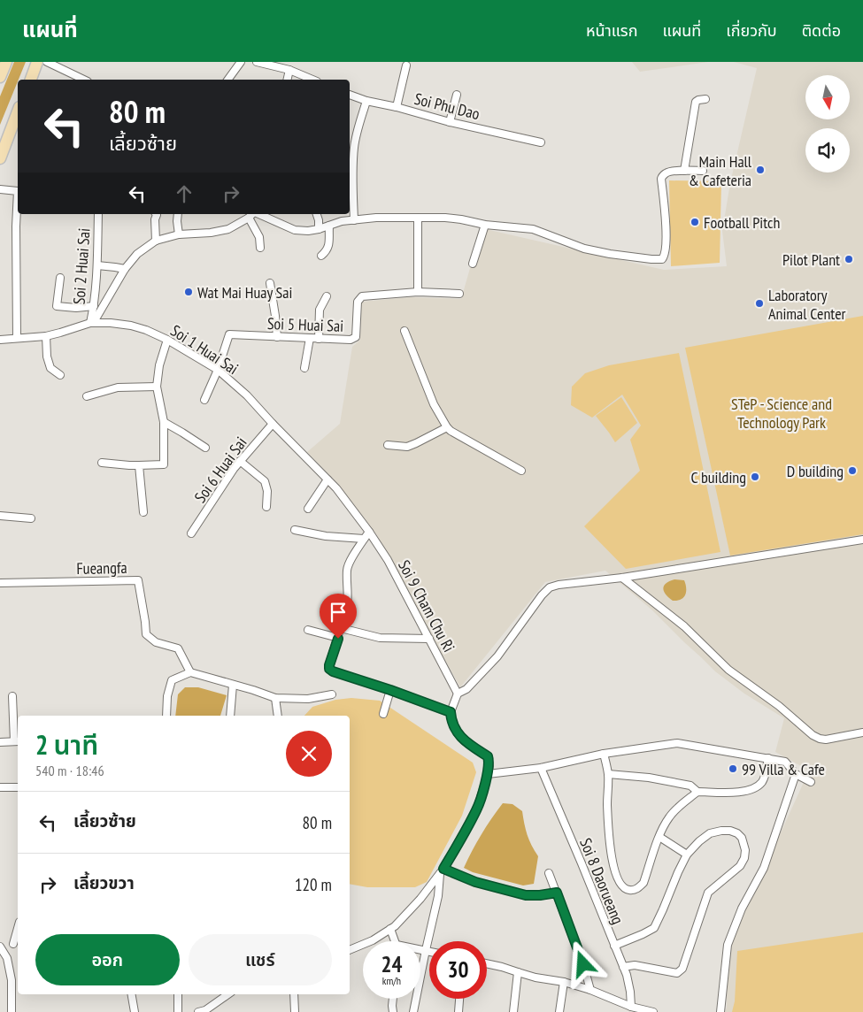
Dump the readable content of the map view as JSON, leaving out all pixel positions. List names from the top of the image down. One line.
{"streets":{"street":["Soi Phu Dao","Soi 2 Huai Sai","Soi 5 Huai Sai","Soi 1 Huai Sai","Soi 6 Huai Sai","Fueangfa","Soi 9 Cham Chu Ri","Soi 8 Daorueang"]},"crossings":[["Soi 2 Huai Sai","Soi 1 Huai Sai"],["Soi 5 Huai Sai","Soi 1 Huai Sai"],["Soi 1 Huai Sai","Soi 6 Huai Sai"],["Soi 1 Huai Sai","Soi 9 Cham Chu Ri"]],"parks":["STeP - Science and Technology Park"],"places":["Main Hall & Cafeteria","Football Pitch","Pilot Plant","Wat Mai Huay Sai","Laboratory Animal Center","D building","C building","99 Villa & Cafe"],"north":"bottom","page":{"header":"แผนที่","nav":["หน้าแรก","แผนที่","เกี่ยวกับ","ติดต่อ"],"turn":["80 m","เลี้ยวซ้าย"],"heading":["2 นาที","540 m · 18:46"],"list":[{"name":"เลี้ยวซ้าย","value":"80 m"},{"name":"เลี้ยวขวา","value":"120 m"}],"buttons":["ออก","แชร์"],"speed":"24 km/h","limit":"30"}}
